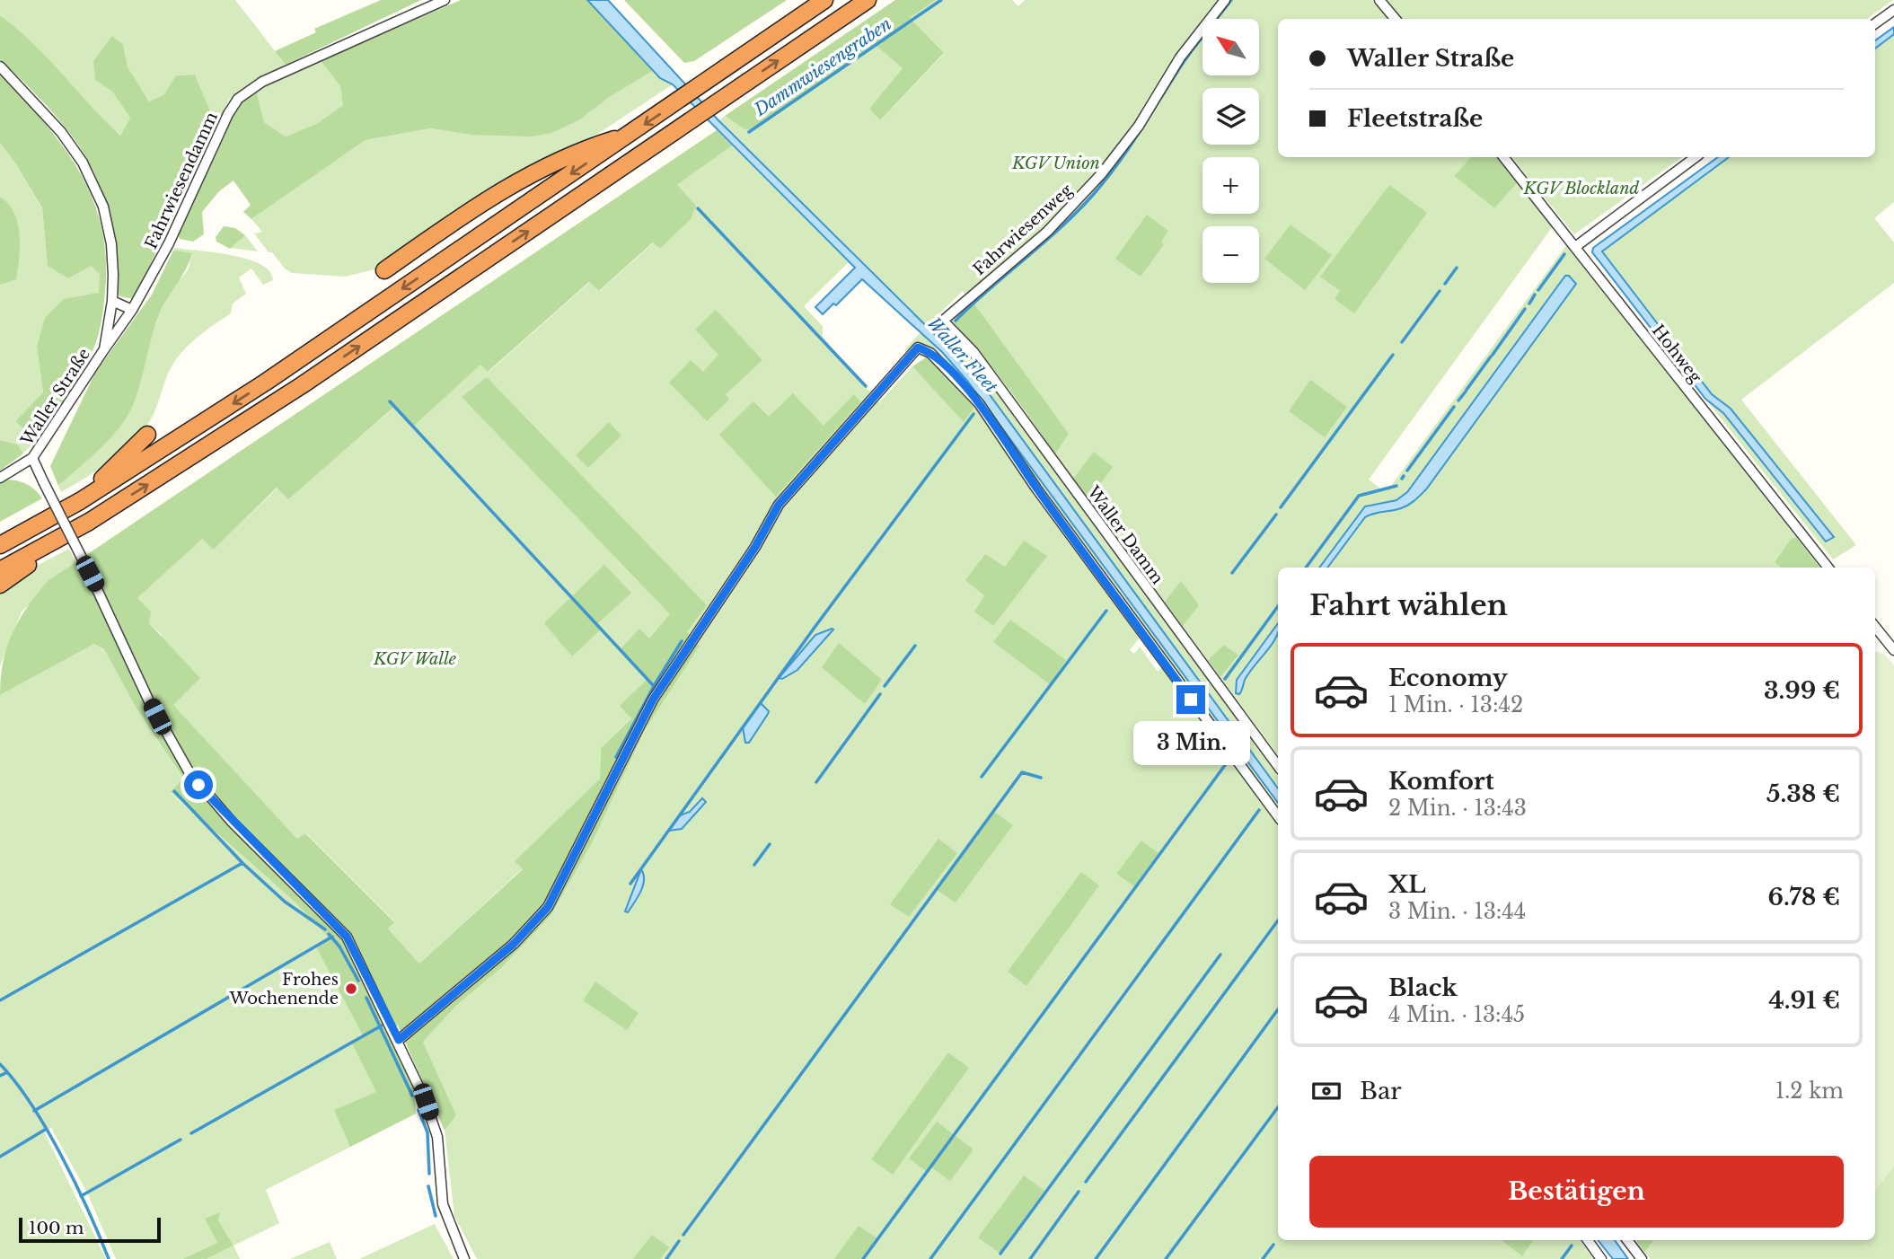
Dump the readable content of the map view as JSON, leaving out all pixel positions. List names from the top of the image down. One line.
{"streets":{"street":["Fahrwiesendamm","Fahrwiesenweg","Hohweg","Waller Straße","Waller Damm"]},"crossings":[["Fahrwiesendamm","Waller Straße"],["Fahrwiesenweg","Waller Damm"]],"water":["Dammwiesengraben","Waller Fleet"],"parks":["KGV Union","KGV Blockland","KGV Walle"],"places":["Frohes Wochenende"],"scale_bar":"100 m","north":"top left","page":{"map_buttons":["+","−"],"banner":["Waller Straße","Fleetstraße"],"heading":"Fahrt wählen","list":[{"name":"Economy","note":"1 Min. · 13:42","value":"3.99 €"},{"name":"Komfort","note":"2 Min. · 13:43","value":"5.38 €"},{"name":"XL","note":"3 Min. · 13:44","value":"6.78 €"},{"name":"Black","note":"4 Min. · 13:45","value":"4.91 €"}],"bubble":"3 Min.","pay":["Bar","1.2 km"],"buttons":"Bestätigen","scale":"100 m"}}
